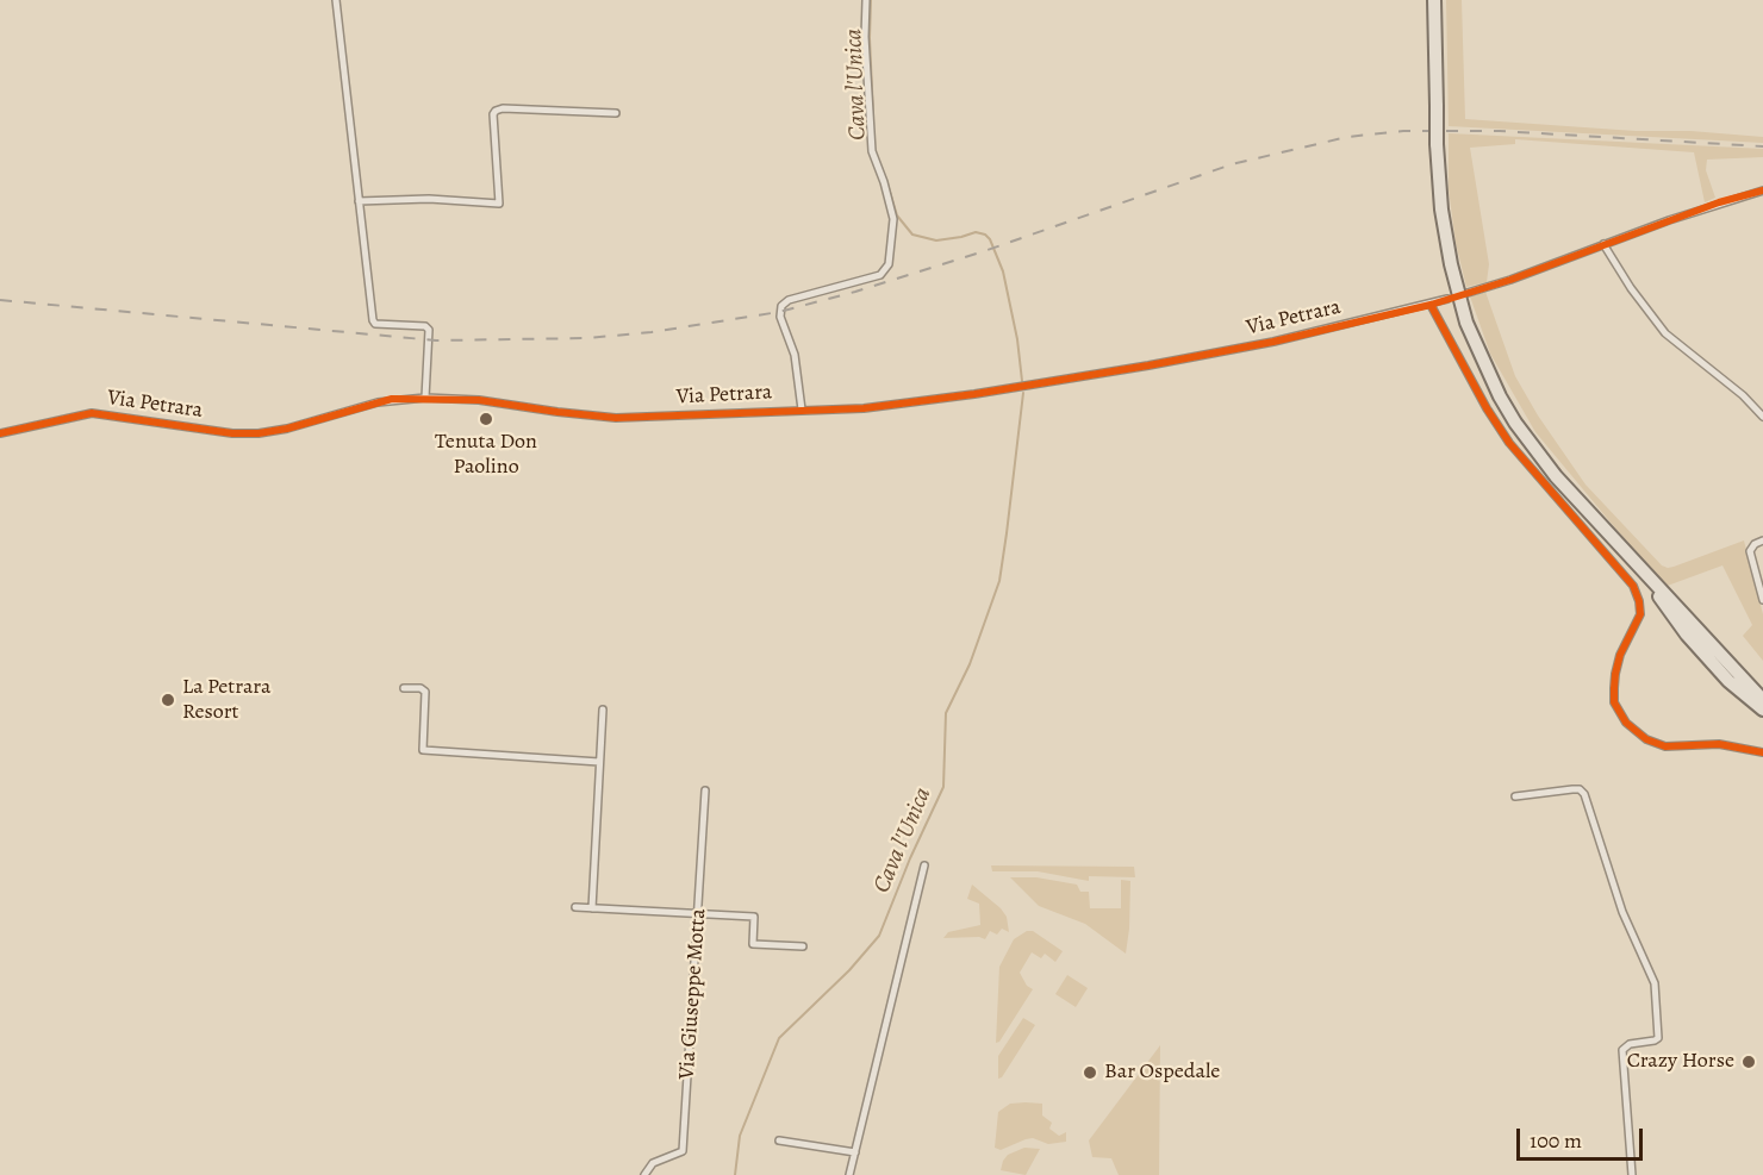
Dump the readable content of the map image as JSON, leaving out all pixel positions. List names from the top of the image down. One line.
{"streets":{"street":["Via Petrara","Via Giuseppe Motta"]},"water":["Cava l'Unica"],"places":["Tenuta Don Paolino","La Petrara Resort","Crazy Horse","Bar Ospedale"],"scale_bar":"100 m"}
